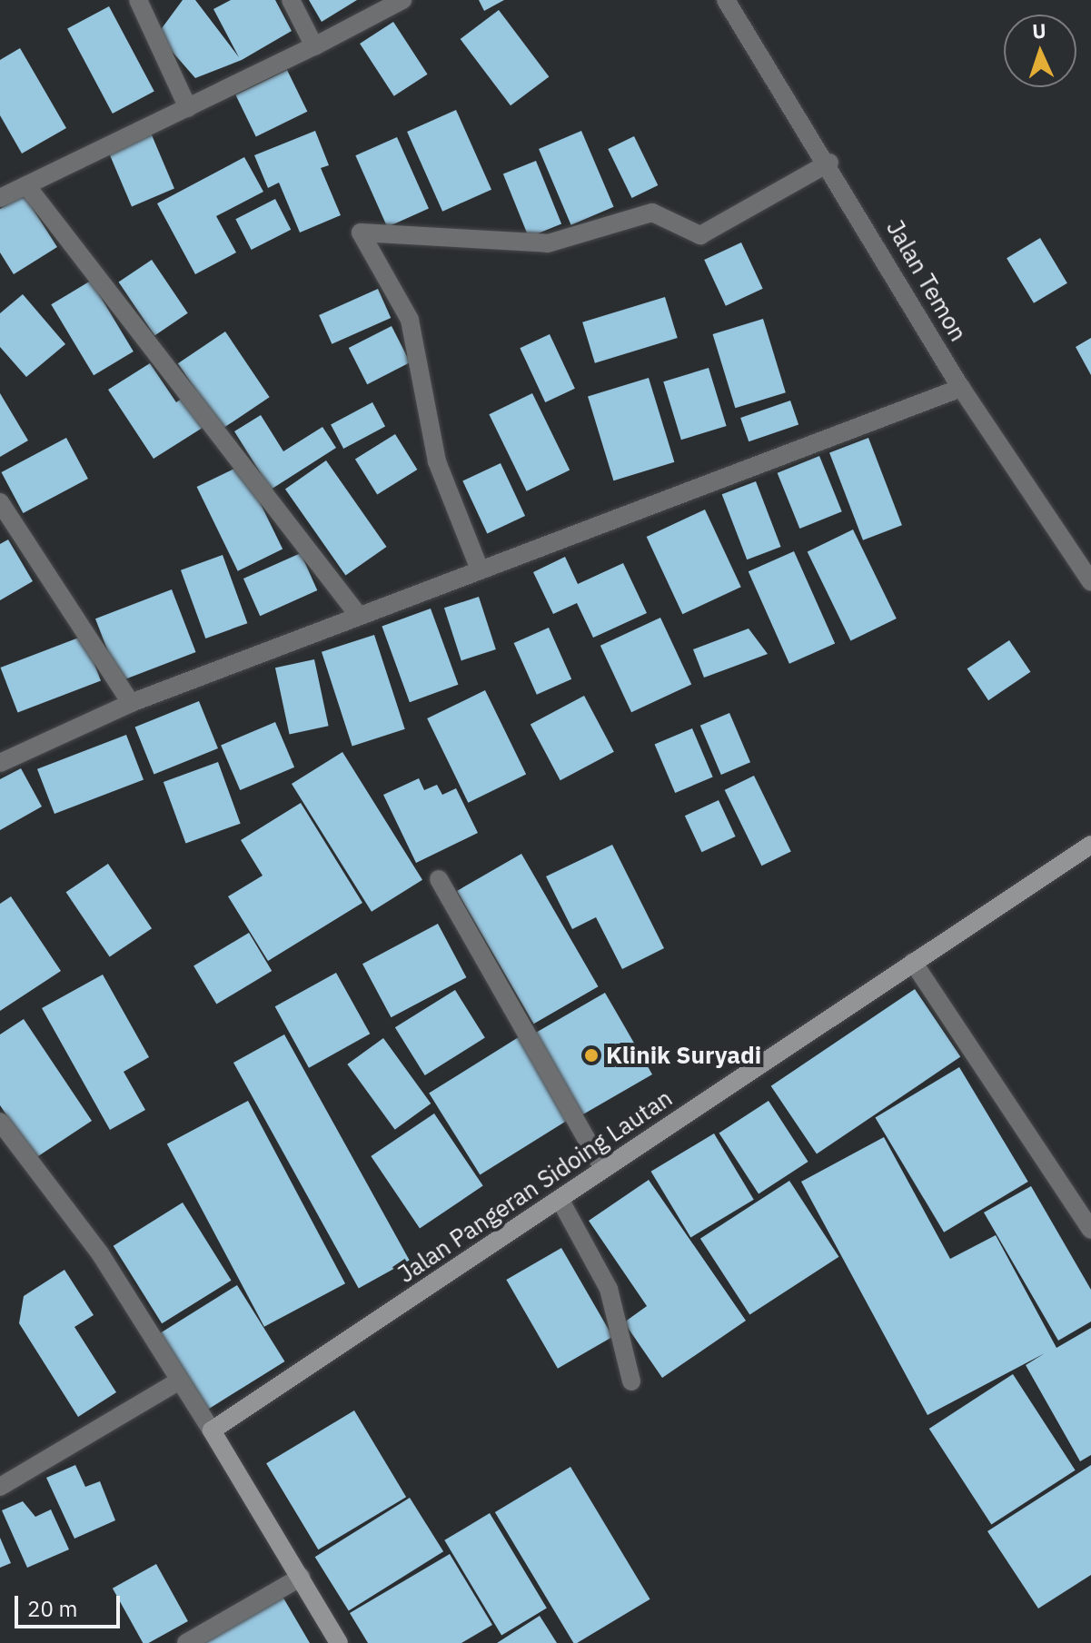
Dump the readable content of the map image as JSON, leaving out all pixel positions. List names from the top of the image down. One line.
{"streets":{"street":["Jalan Temon","Jalan Pangeran Sidoing Lautan"]},"places":["Klinik Suryadi"],"scale_bar":"20 m","north":"top"}
